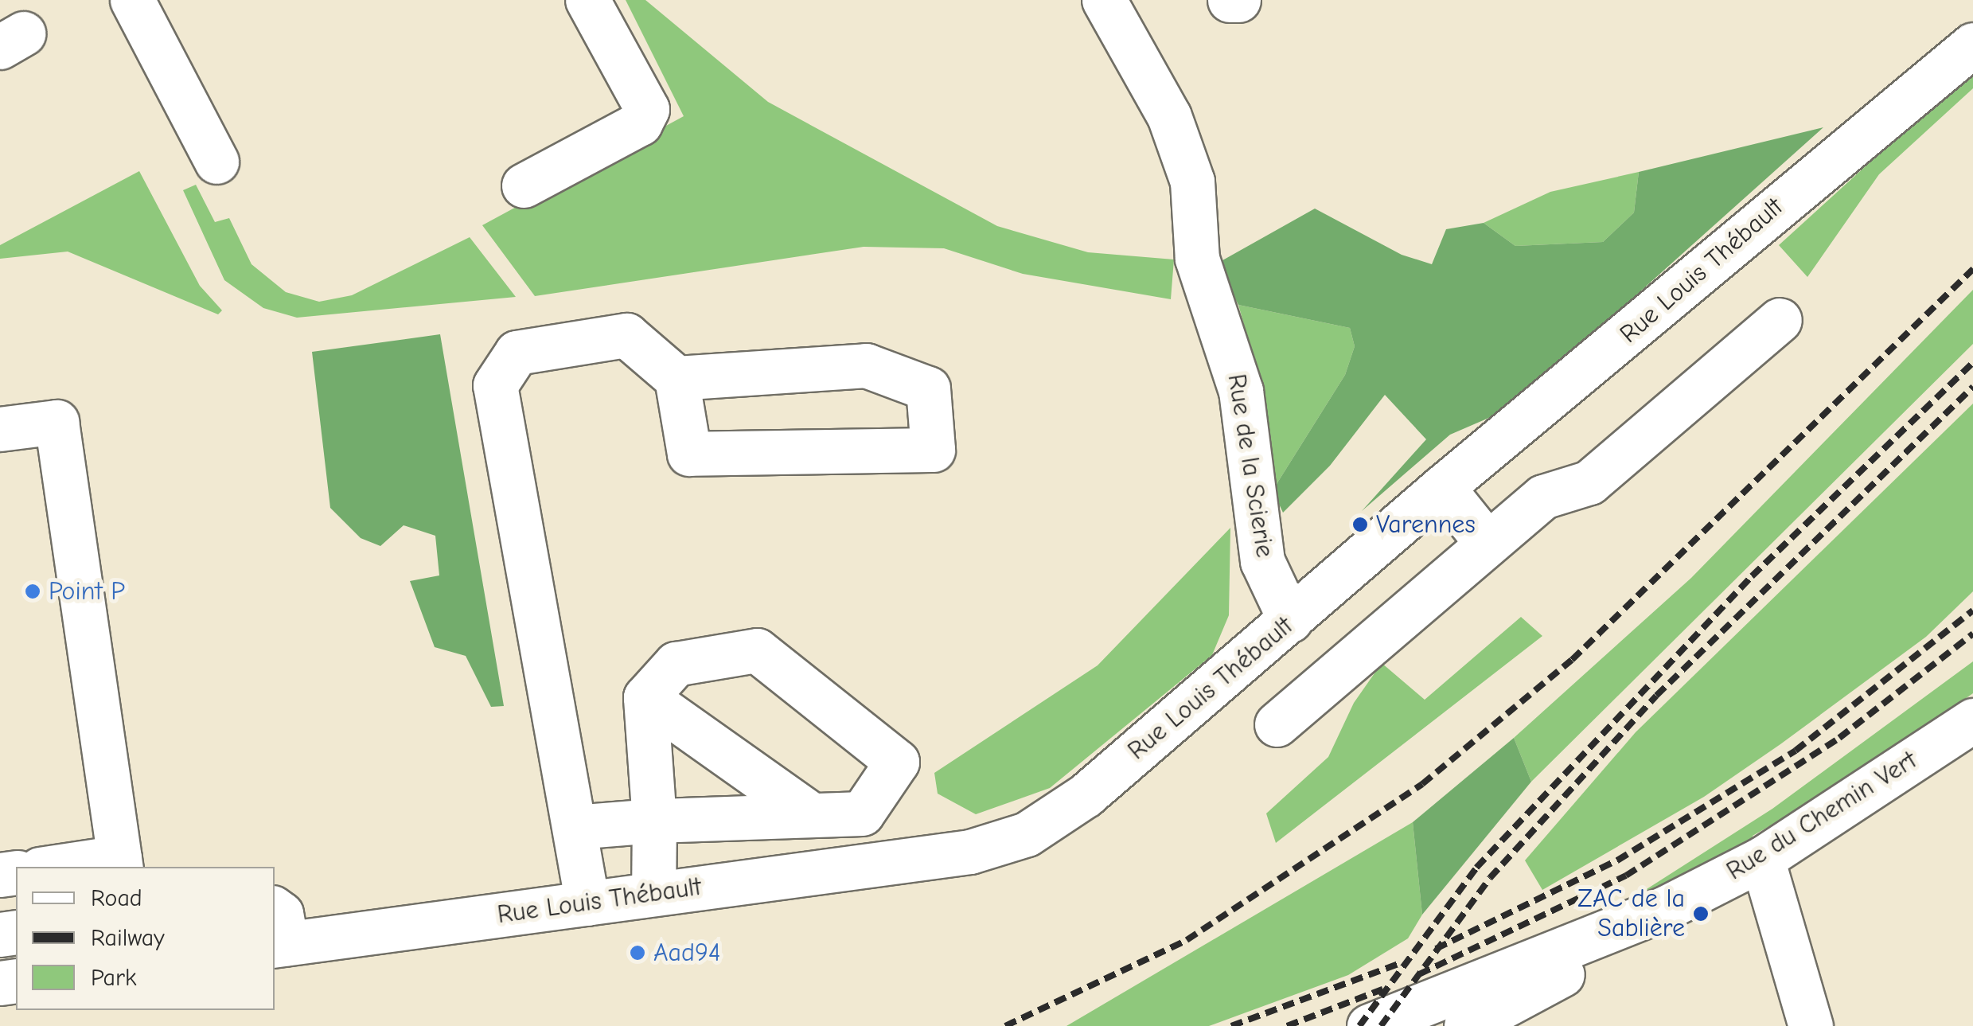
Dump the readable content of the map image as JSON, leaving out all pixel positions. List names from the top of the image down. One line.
{"streets":{"street":["Rue Louis Thébault","Rue de la Scierie","Rue du Chemin Vert"]},"crossings":[["Rue Louis Thébault","Rue de la Scierie"]],"places":["Varennes","Point P","ZAC de la Sablière","Aad94"],"legend":["Road","Railway","Park"]}
